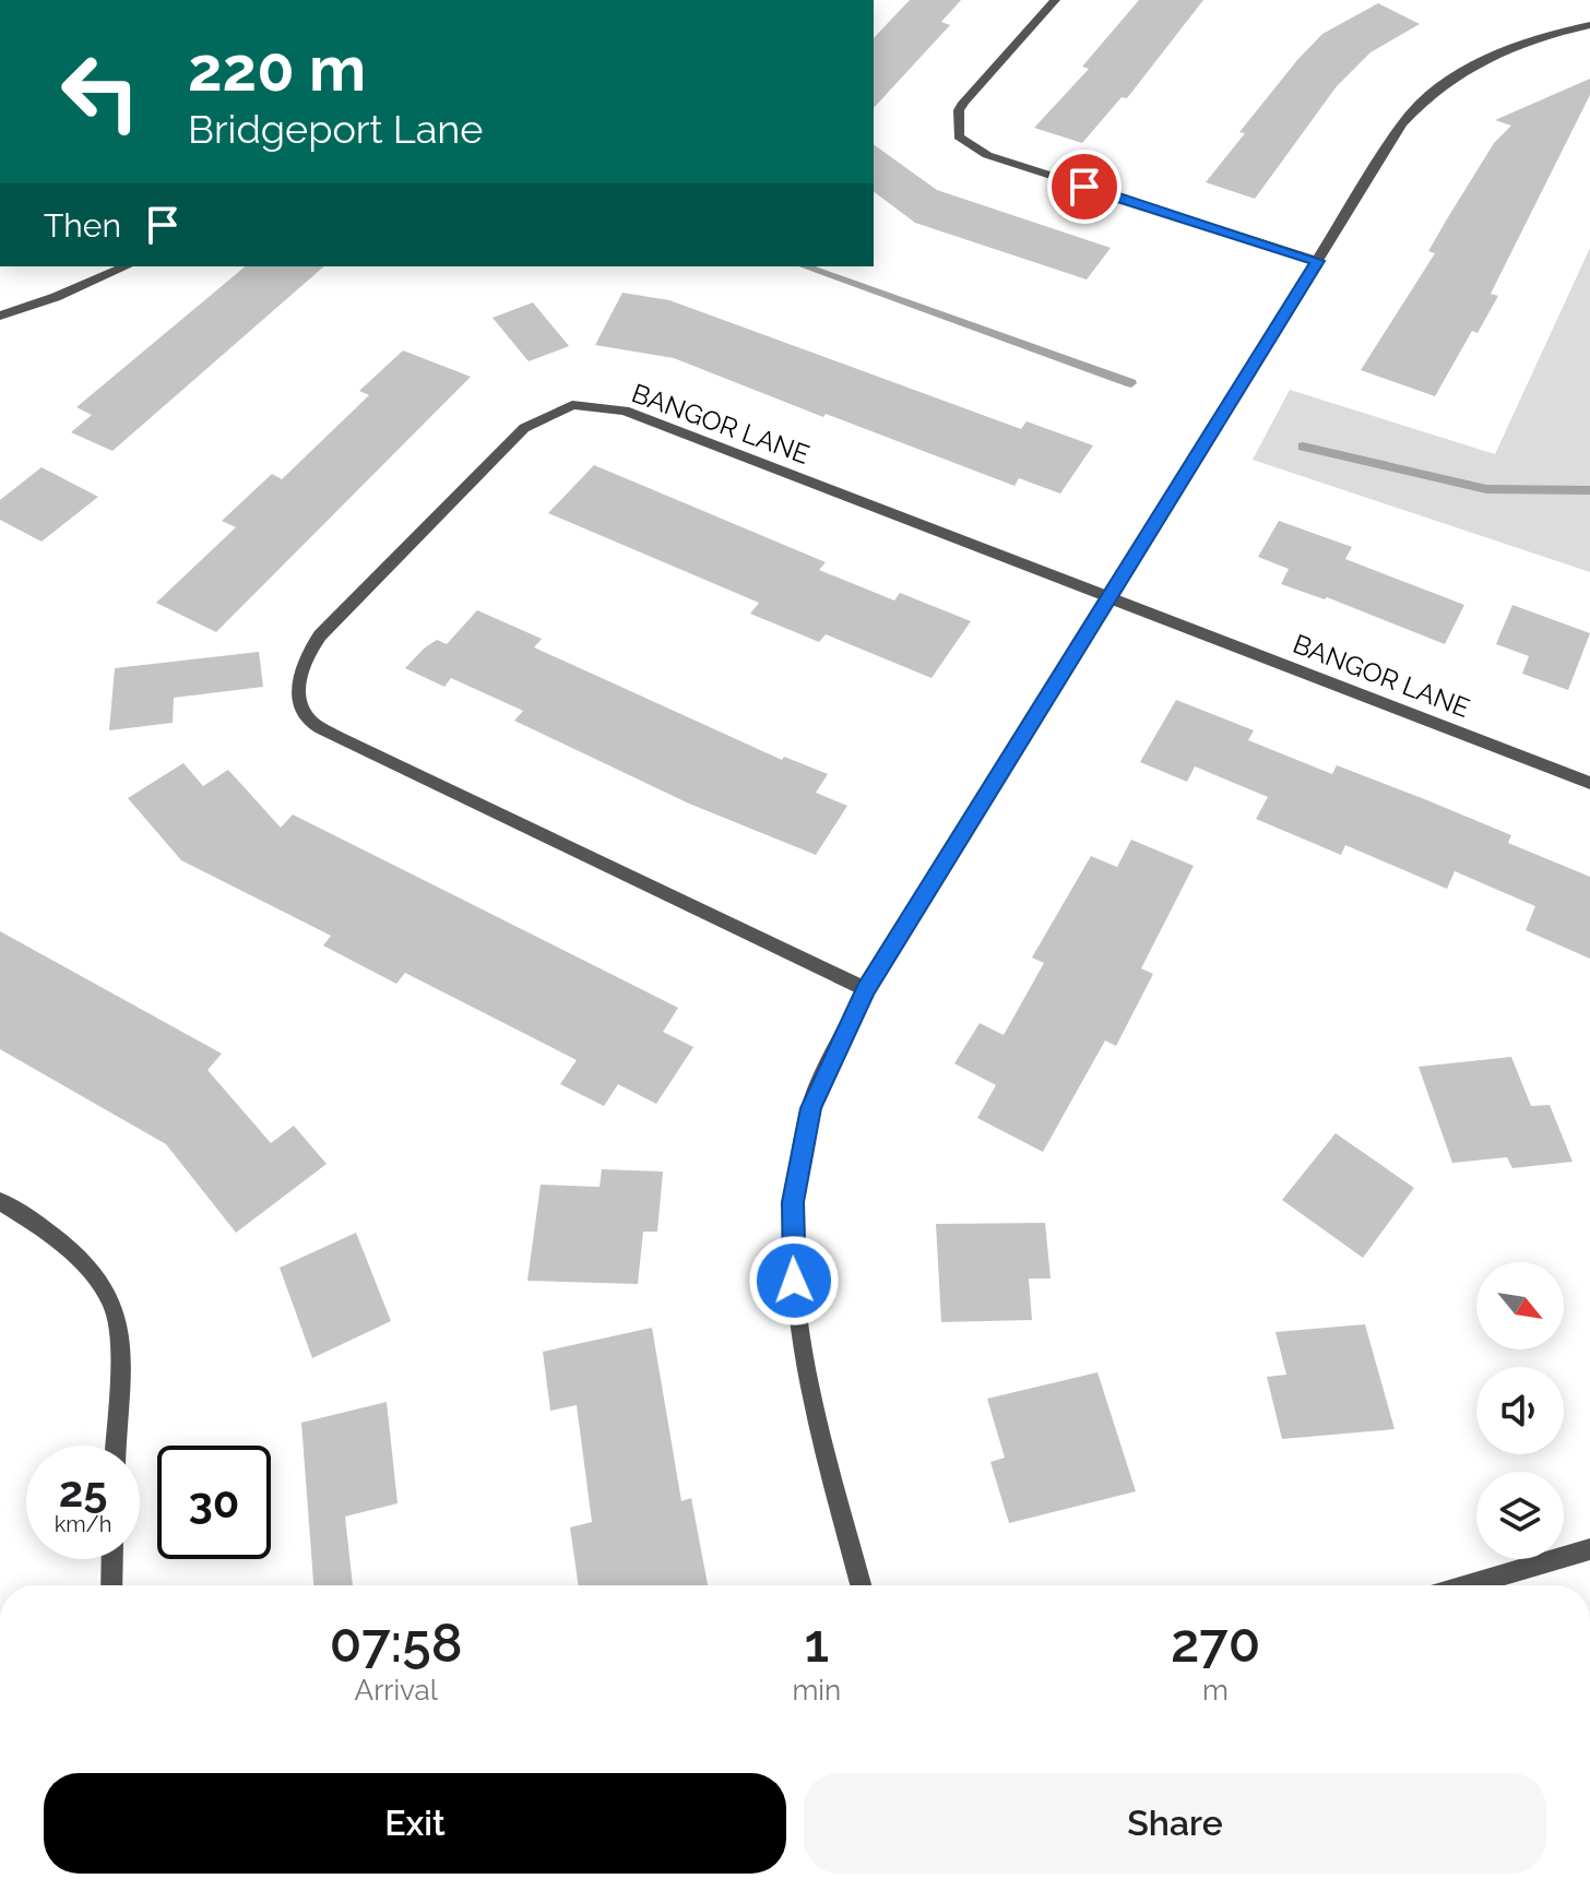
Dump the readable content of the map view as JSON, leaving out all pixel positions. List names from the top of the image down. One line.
{"streets":{"street":["BANGOR LANE"]},"north":"bottom right","page":{"turn":["220 m","Bridgeport Lane"],"then":"Then","speed":"25 km/h","limit":"30","eta":["07:58","Arrival","1","min","270","m"],"buttons":["Exit","Share"]}}
